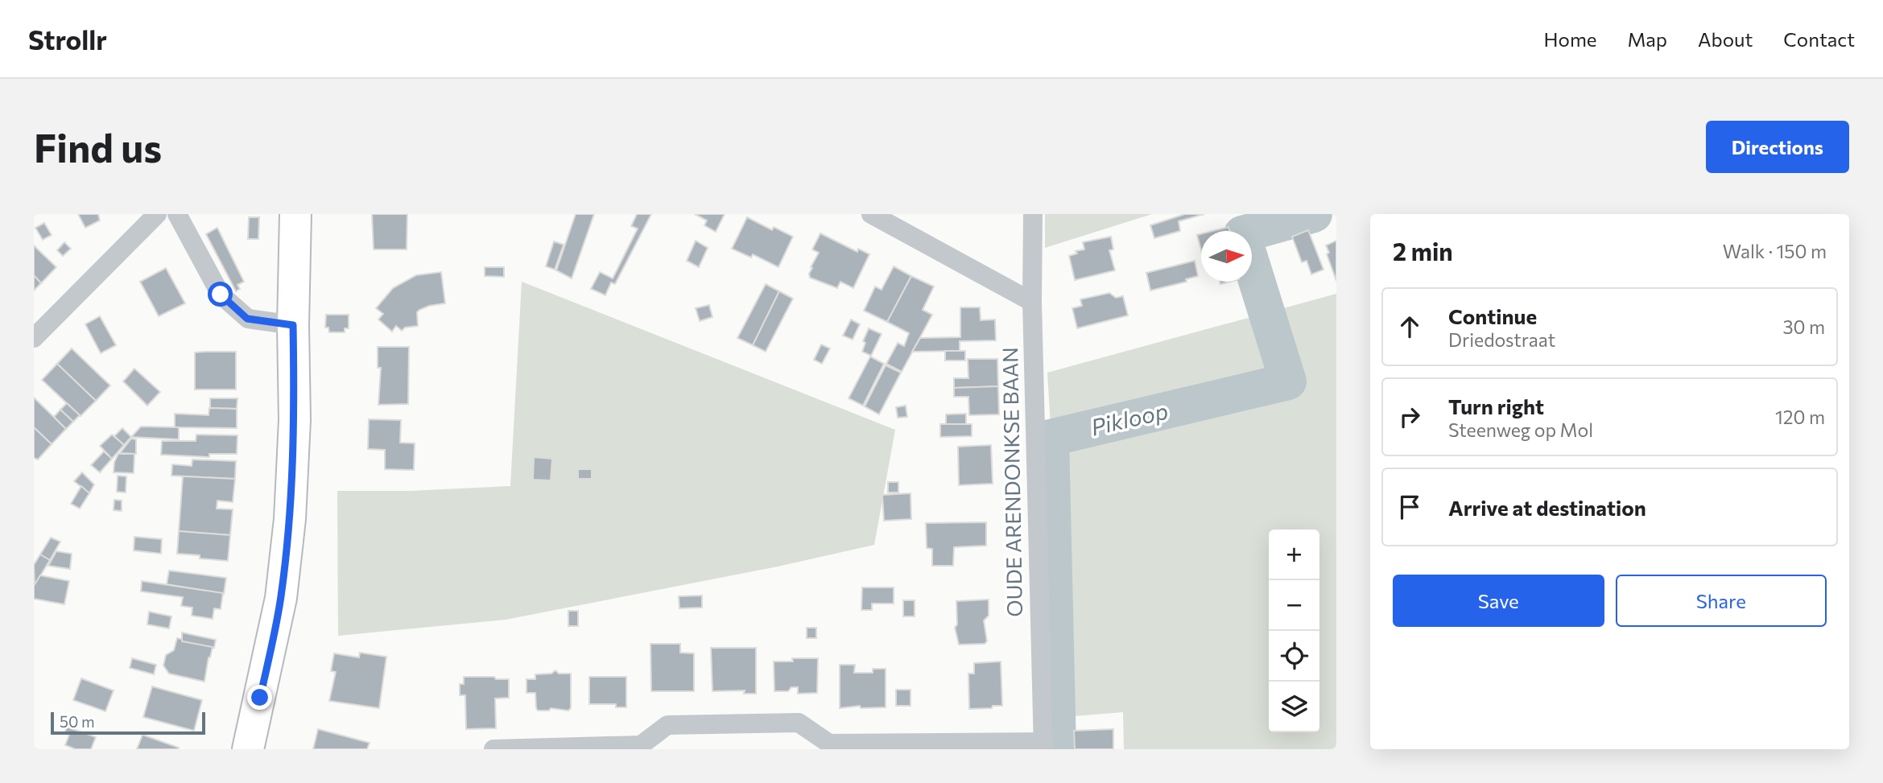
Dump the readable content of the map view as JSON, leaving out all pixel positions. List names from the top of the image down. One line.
{"streets":{"street":["OUDE ARENDONKSE BAAN"]},"water":["Pikloop"],"scale_bar":"50 m","north":"right","page":{"header":"Strollr","nav":["Home","Map","About","Contact"],"buttons":["Directions",["Save","Share"]],"title":"Find us","heading":["2 min","Walk · 150 m"],"list":[["Continue","Driedostraat","30 m"],["Turn right","Steenweg op Mol","120 m"],"Arrive at destination"],"map_buttons":["+","−"],"scale":"50 m"}}
